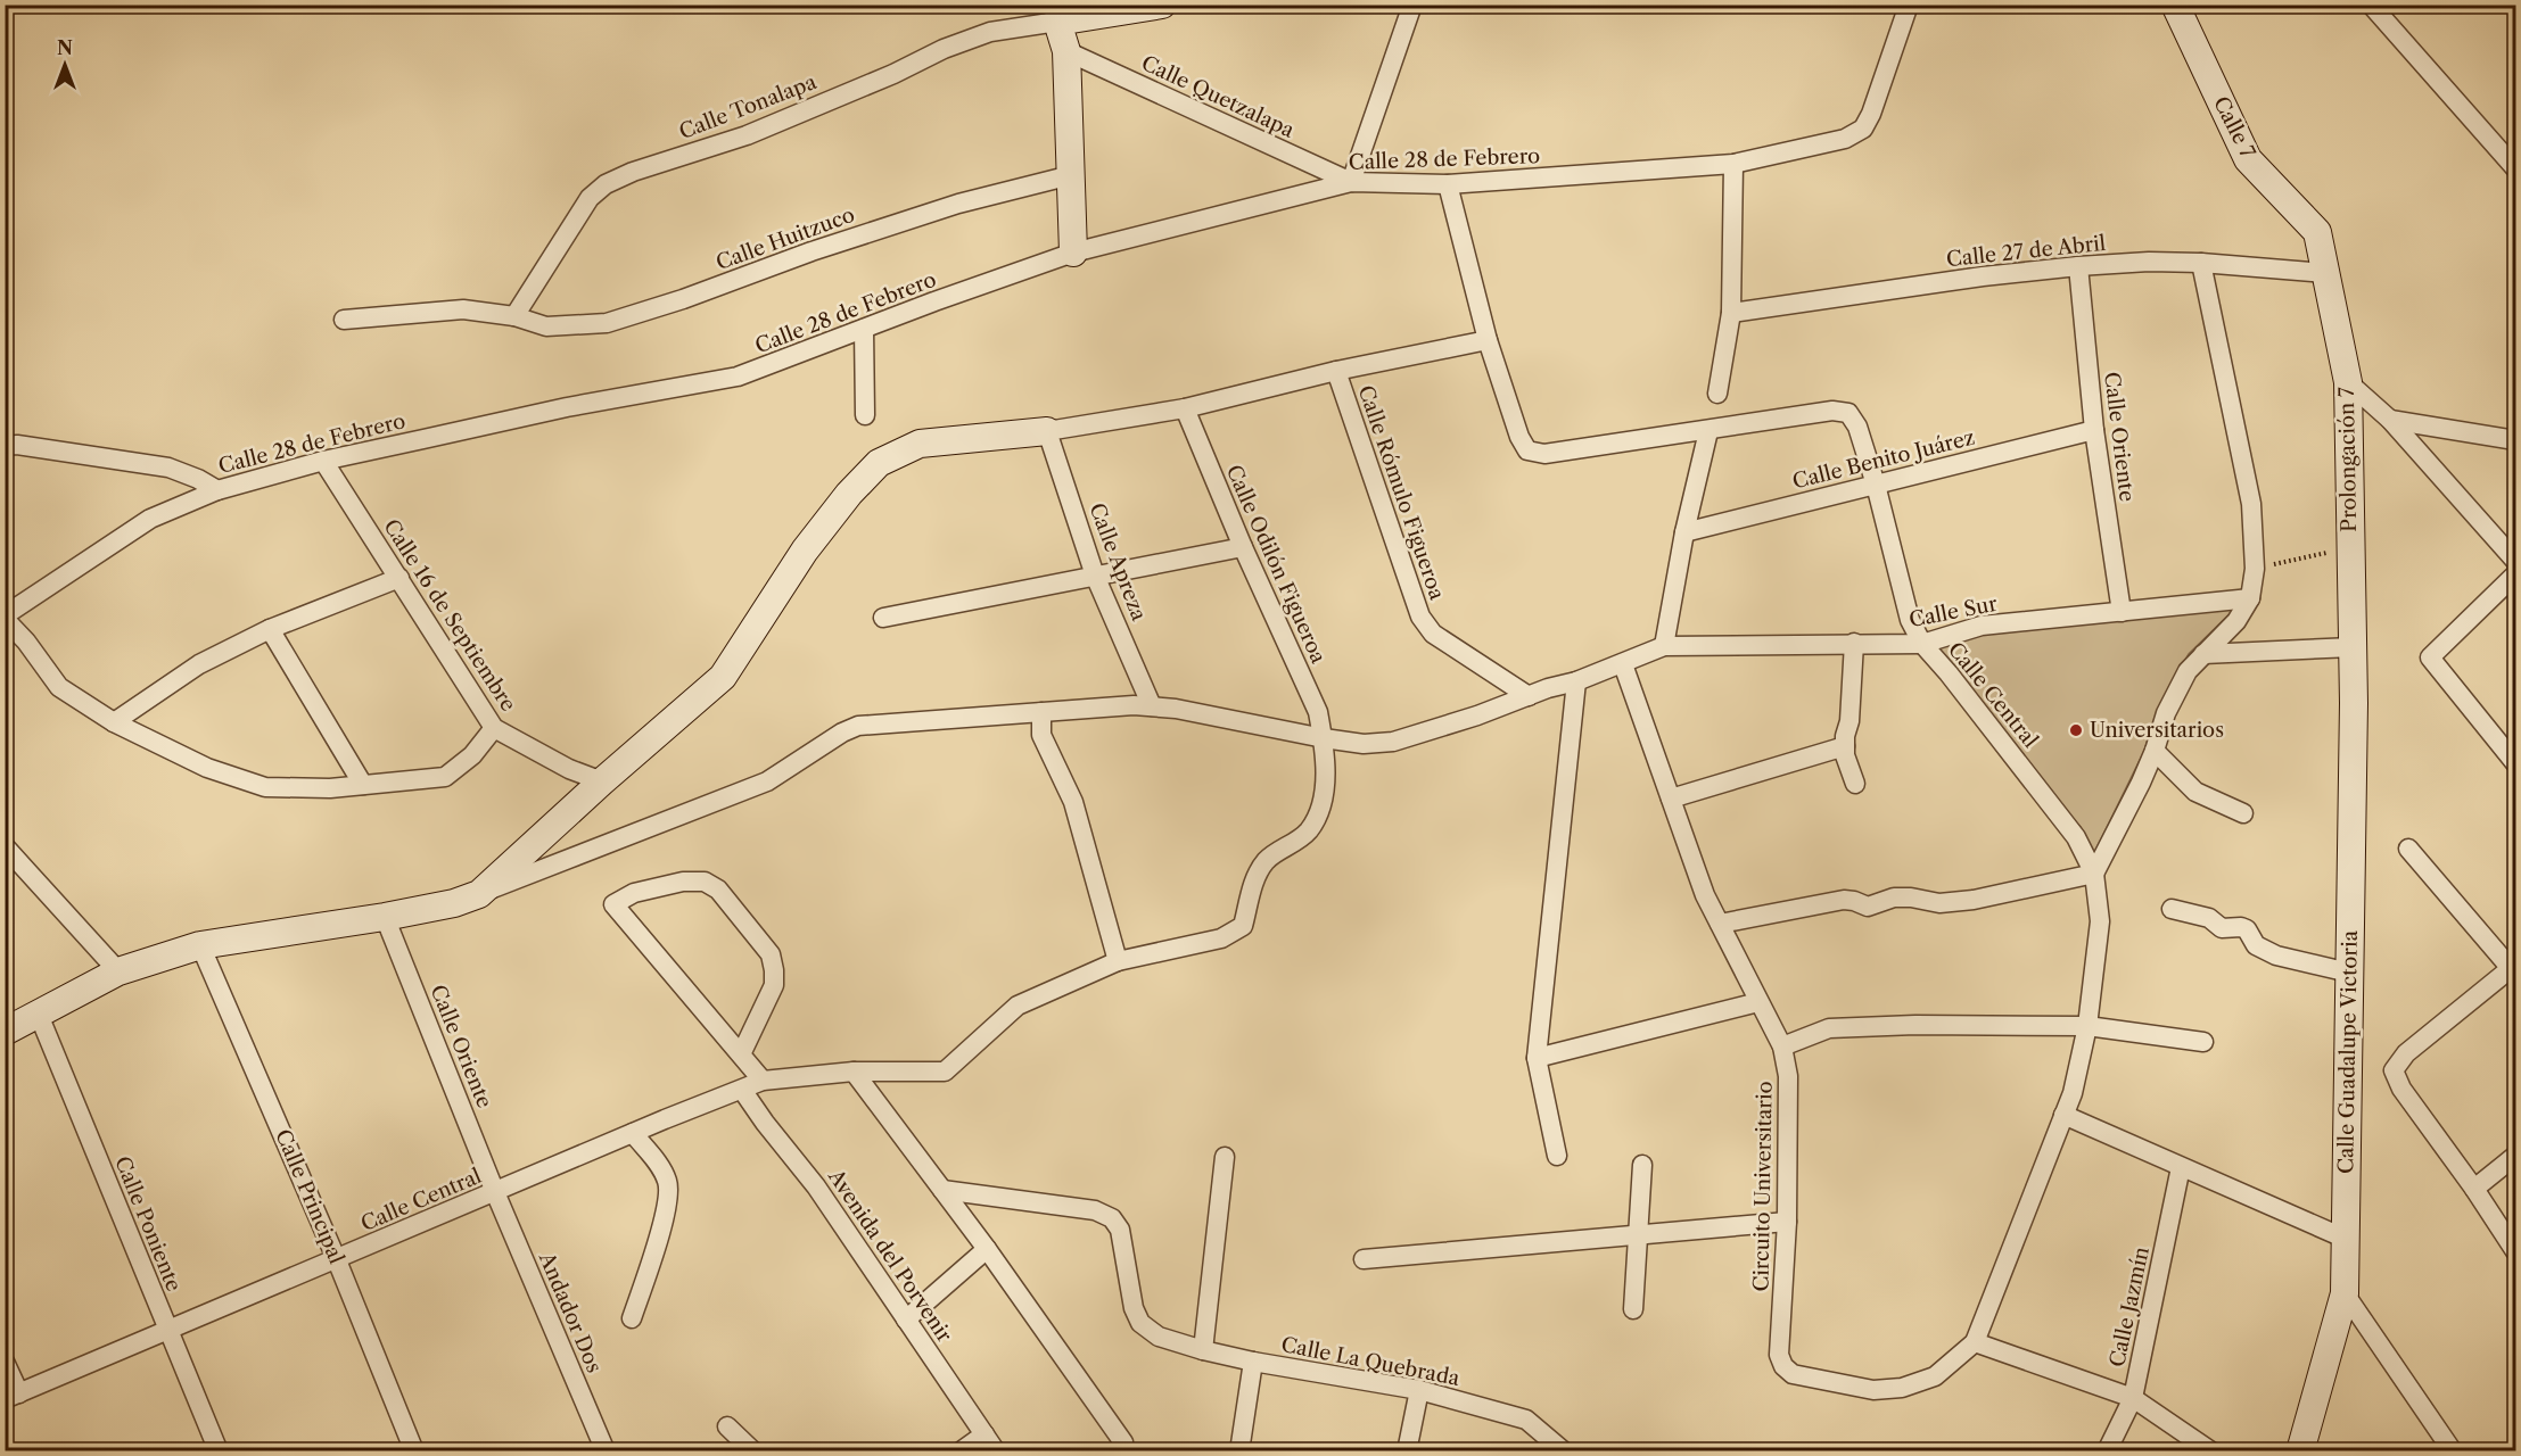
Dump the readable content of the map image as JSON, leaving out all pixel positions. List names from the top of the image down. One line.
{"streets":{"street":["Calle Quetzalapa","Calle Tonalapa","Calle 7","Calle 28 de Febrero","Calle Huitzuco","Calle 27 de Abril","Calle Oriente","Calle Benito Juárez","Prolongación 7","Calle Rómulo Figueroa","Calle Apreza","Calle Odilón Figueroa","Calle Sur","Calle 16 de Septiembre","Calle Central","Calle Guadalupe Victoria","Circuito Universitario","Calle Principal","Calle Poniente","Avenida del Porvenir","Calle Jazmín","Andador Dos","Calle La Quebrada"]},"crossings":[["Calle Quetzalapa","Calle 28 de Febrero"],["Calle Tonalapa","Calle Huitzuco"],["Calle 7","Calle 27 de Abril"],["Calle 7","Prolongación 7"],["Calle 28 de Febrero","Calle 16 de Septiembre"],["Calle 27 de Abril","Calle Oriente"],["Calle 27 de Abril","Prolongación 7"],["Calle Oriente","Calle Benito Juárez"],["Calle Oriente","Calle Sur"],["Calle Oriente","Calle Central"],["Calle Oriente","Andador Dos"],["Calle Benito Juárez","Calle Central"],["Prolongación 7","Calle Guadalupe Victoria"],["Calle Odilón Figueroa","Calle Central"],["Calle Sur","Calle Central"],["Calle Central","Calle Principal"],["Calle Central","Calle Poniente"],["Calle Central","Avenida del Porvenir"],["Calle Central","Andador Dos"]],"places":["Universitarios"],"north":"top"}
